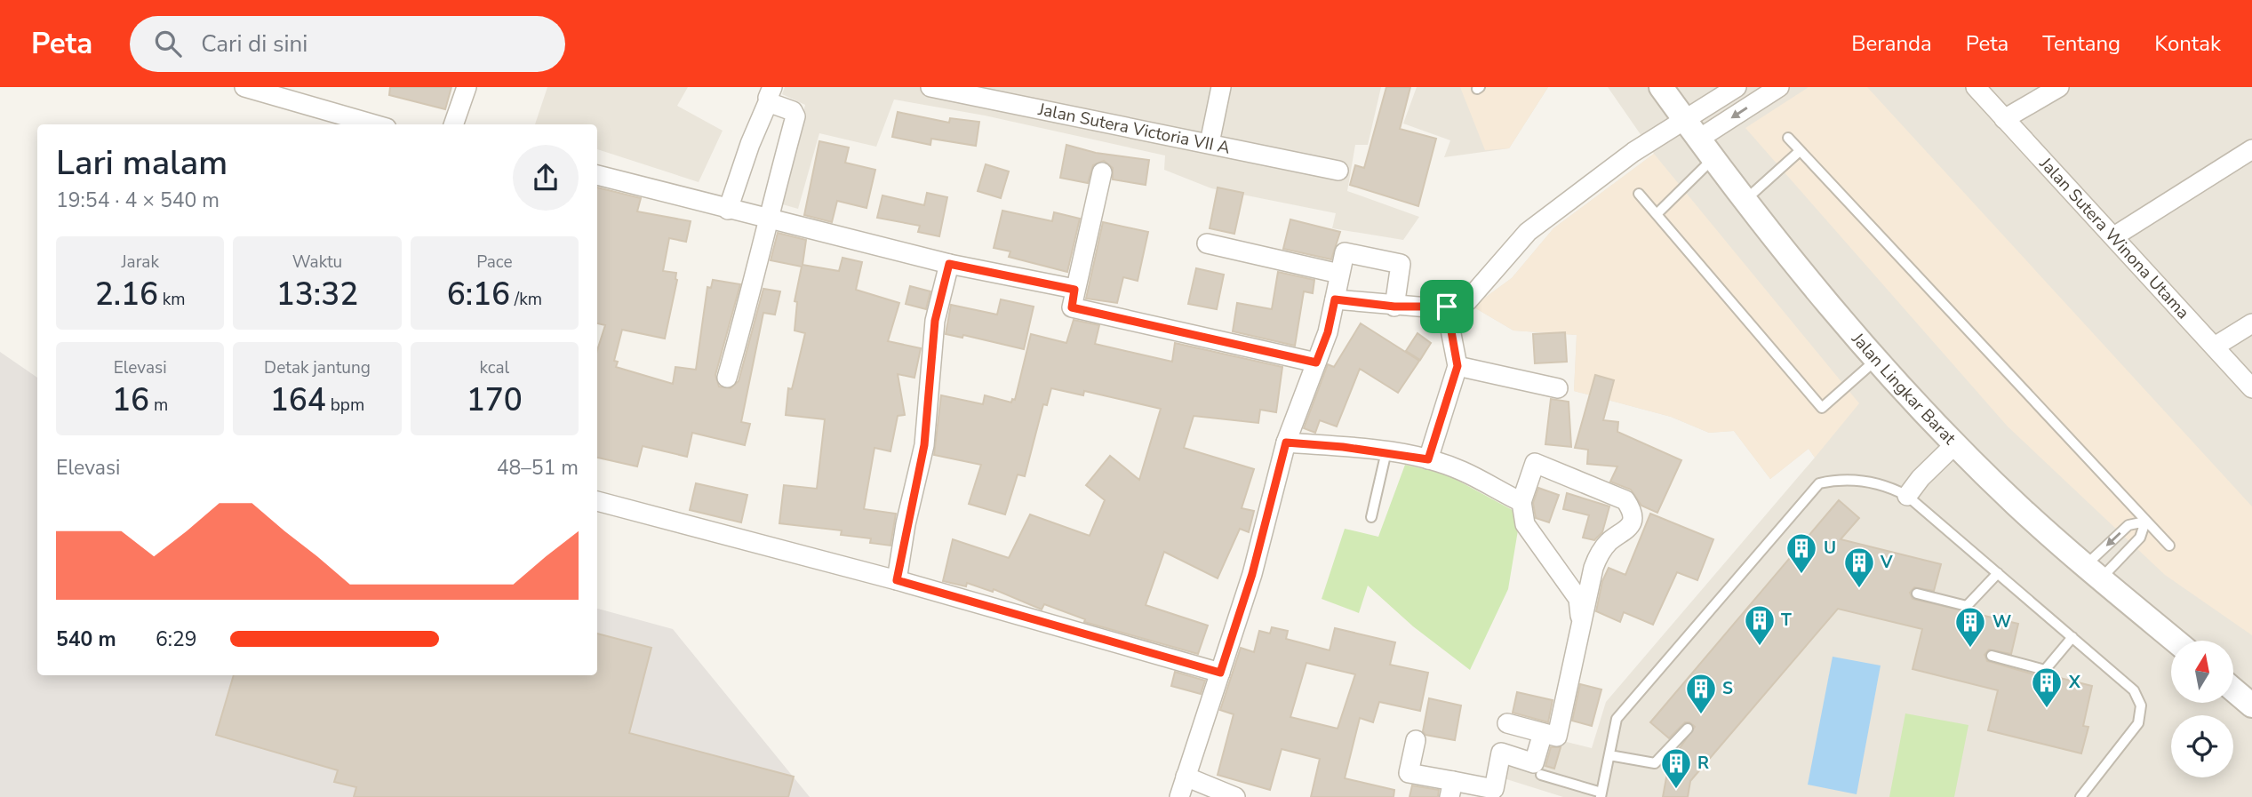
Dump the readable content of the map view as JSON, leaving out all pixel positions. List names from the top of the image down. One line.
{"streets":{"street":["Jalan Sutera Victoria VII A","Jalan Sutera Winona Utama","Jalan Lingkar Barat"]},"places":{"building":["U","V","T","W","X","S","R"]},"north":"top","page":{"header":"Peta","search":"Cari di sini","nav":["Beranda","Peta","Tentang","Kontak"],"heading":["Lari malam","19:54 · 4 × 540 m"],"stats":[["Jarak","2.16 km"],["Waktu","13:32"],["Pace","6:16 /km"],["Elevasi","16 m"],["Detak jantung","164 bpm"],["kcal","170"]],"chart":["Elevasi","48–51 m"],"list":[{"name":"540 m","note":"6:29"}]}}
